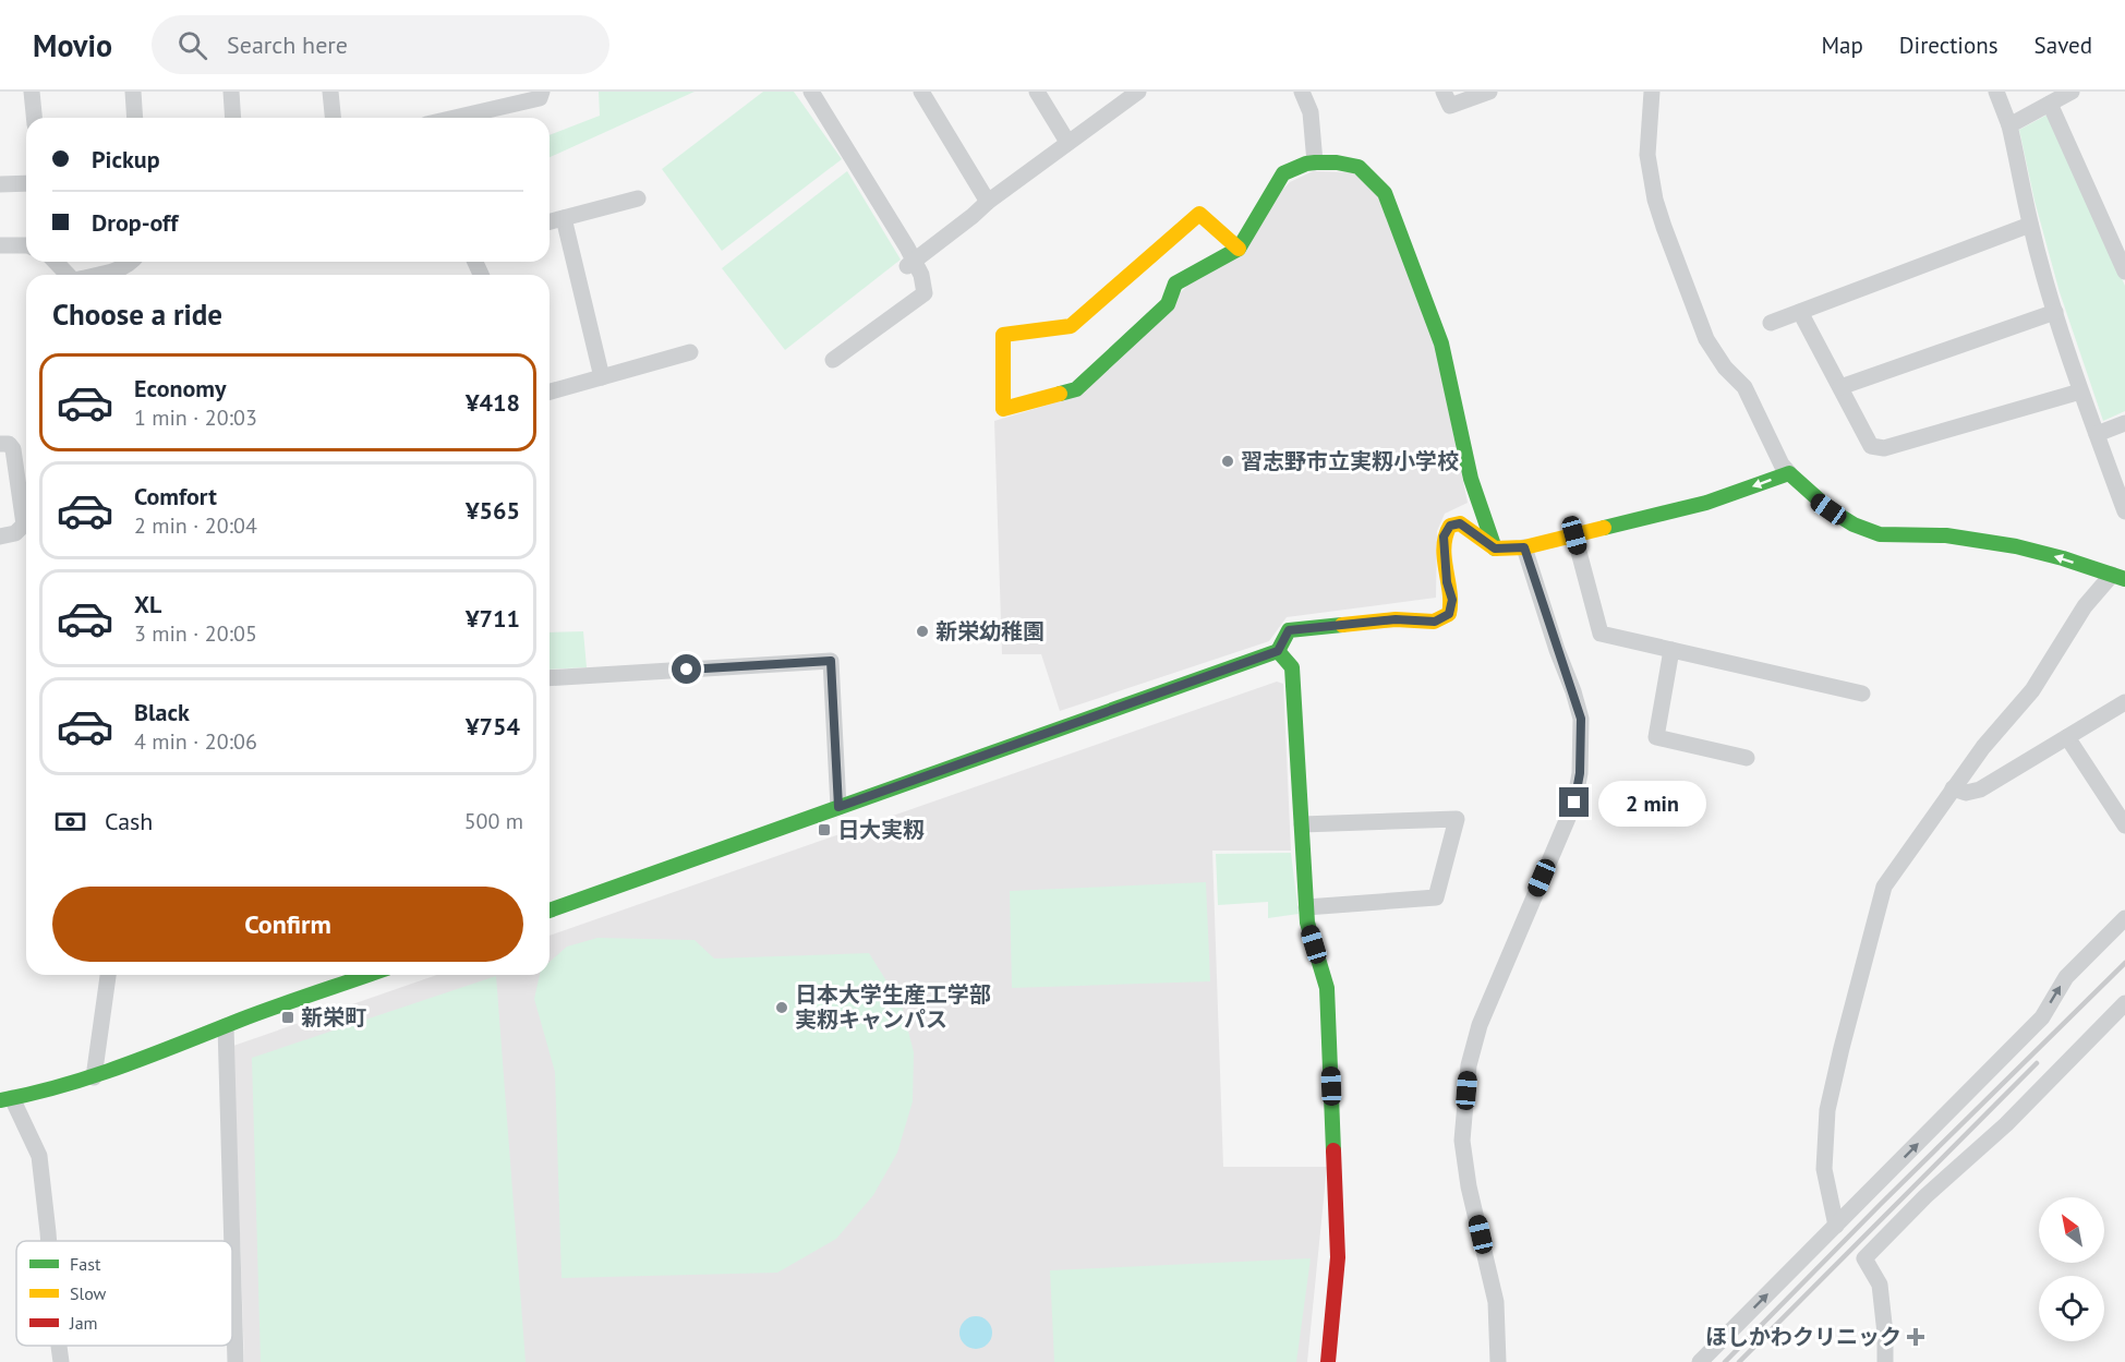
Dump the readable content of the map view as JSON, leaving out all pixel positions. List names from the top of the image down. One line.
{"places":{"other":["習志野市立実籾小学校","新栄幼稚園","日本大学生産工学部 実籾キャンパス"],"transit":["日大実籾","新栄町"],"health":["ほしかわクリニック"]},"legend":["Fast","Slow","Jam"],"north":"top left","page":{"header":"Movio","search":"Search here","nav":["Map","Directions","Saved"],"banner":["Pickup","Drop-off"],"heading":"Choose a ride","list":[{"name":"Economy","note":"1 min · 20:03","value":"¥418"},{"name":"Comfort","note":"2 min · 20:04","value":"¥565"},{"name":"XL","note":"3 min · 20:05","value":"¥711"},{"name":"Black","note":"4 min · 20:06","value":"¥754"}],"bubble":"2 min","pay":["Cash","500 m"],"buttons":"Confirm"}}
